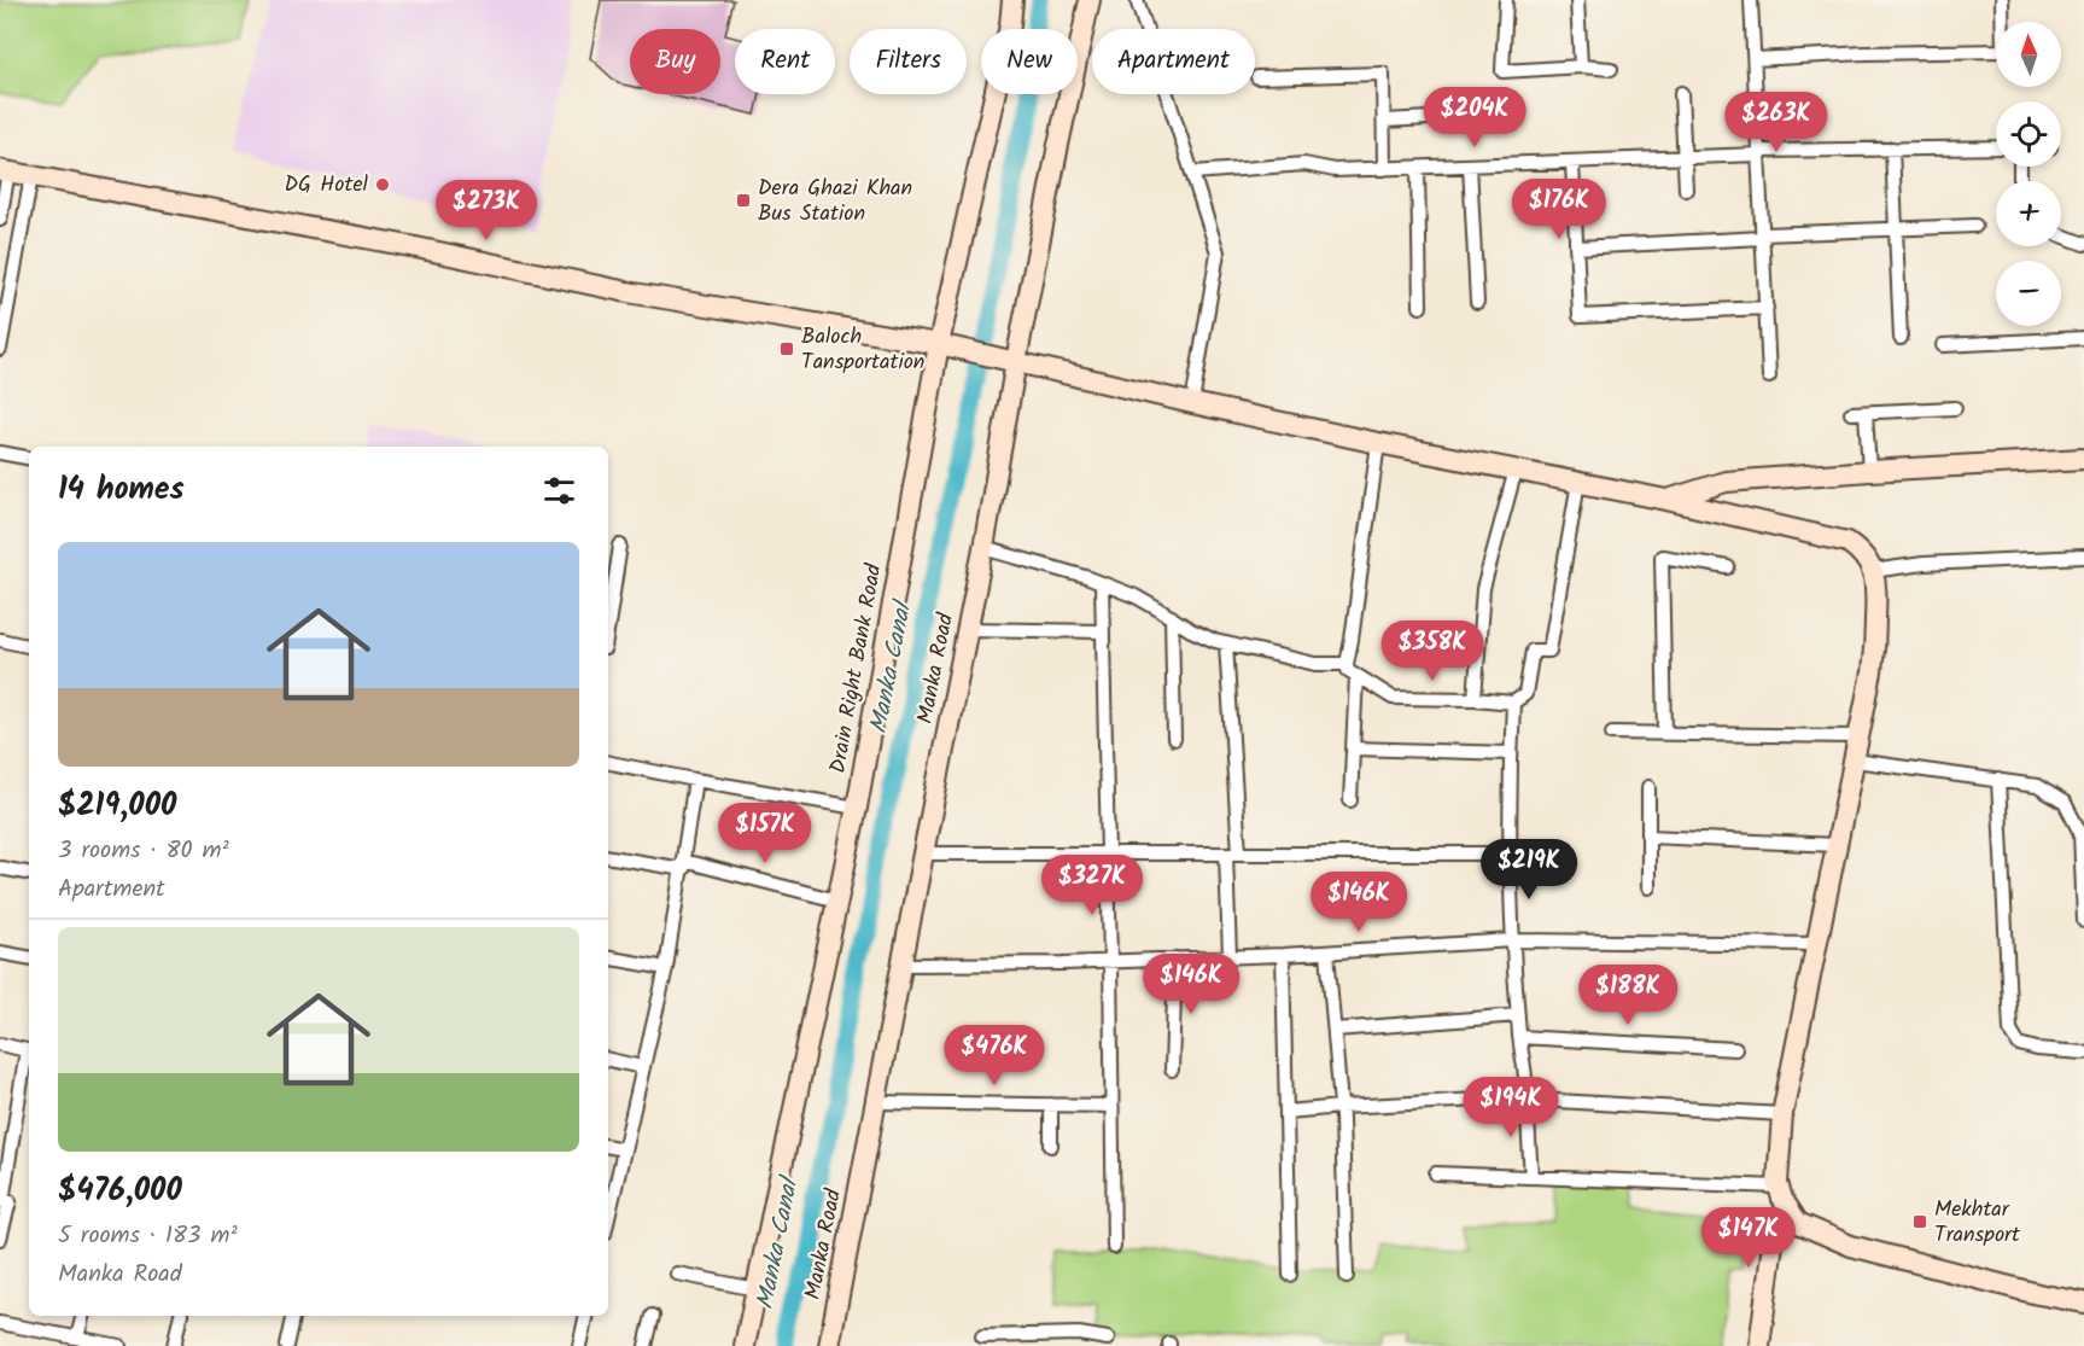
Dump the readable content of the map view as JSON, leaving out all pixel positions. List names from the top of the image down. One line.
{"streets":{"main road":["Drain Right Bank Road","Manka Road"]},"water":["Manka Canal"],"places":{"other":["DG Hotel"],"transit":["Dera Ghazi Khan Bus Station","Baloch Tansportation","Mekhtar Transport"]},"north":"top","page":{"map_buttons":["+","−"],"chip":["Buy","Rent","Filters","New","Apartment"],"price":["$204K","$263K","$176K","$273K","$358K","$157K","$219K","$327K","$146K","$146K","$188K","$476K","$194K","$147K"],"heading":"14 homes","list":[{"name":"$219,000","note":"3 rooms · 80 m² · Apartment"},{"name":"$476,000","note":"5 rooms · 183 m² · Manka Road"}]}}
